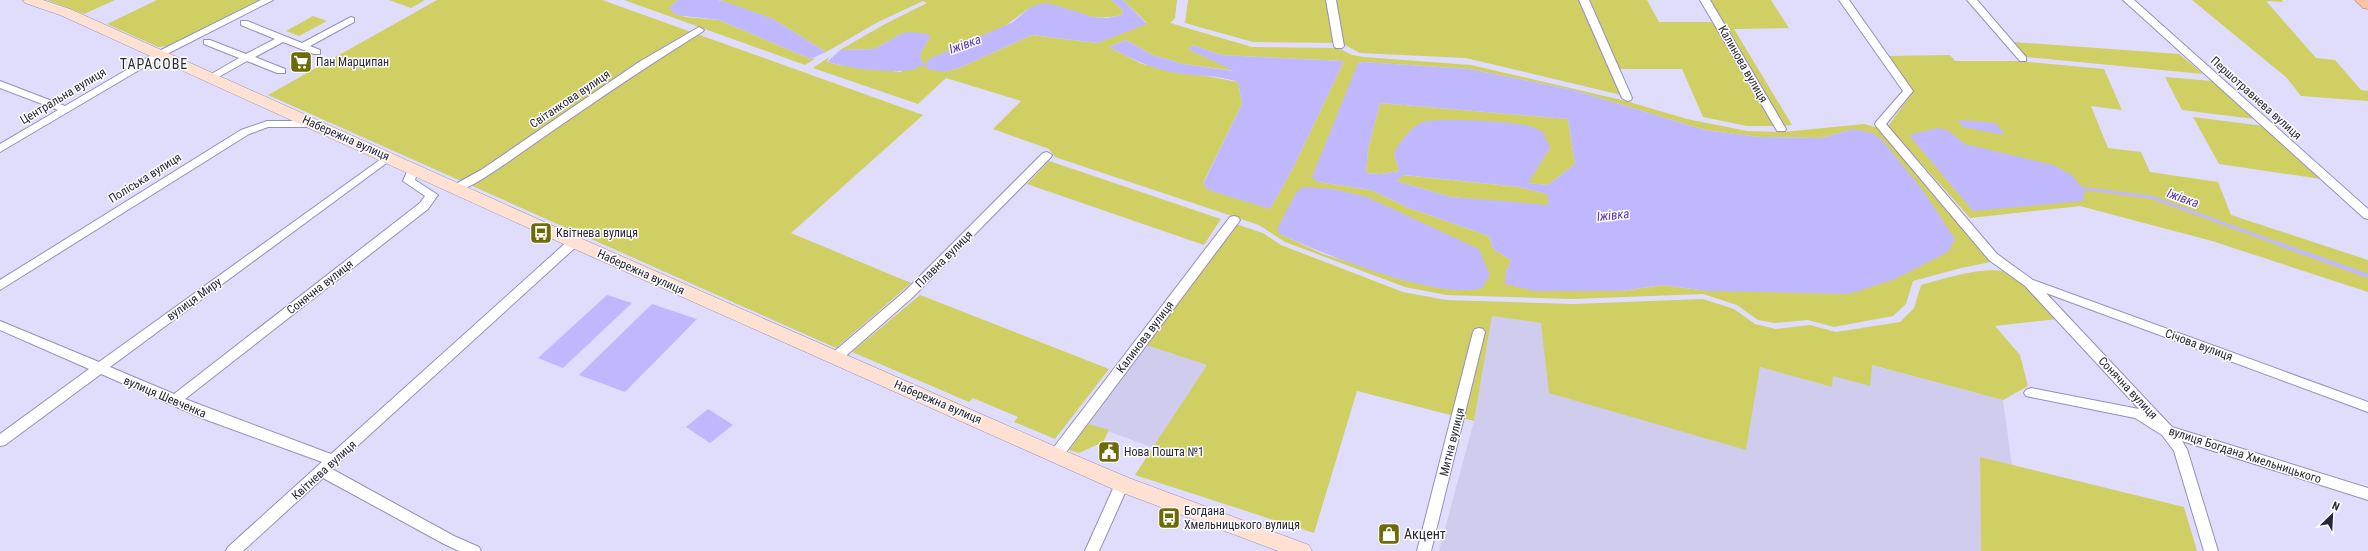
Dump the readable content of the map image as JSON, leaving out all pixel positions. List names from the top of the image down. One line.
{"streets":{"street":["Калинова вулиця","Центральна вулиця","Першотравнева вулиця","Світанкова вулиця","Набережна вулиця","Поліська вулиця","Плавна вулиця","Сонячна вулиця","вулиця Миру","Січова вулиця","вулиця Шевченка","Митна вулиця","вулиця Богдана Хмельницького","Квітнева вулиця"]},"crossings":[["Калинова вулиця","Набережна вулиця"],["Центральна вулиця","Набережна вулиця"],["Світанкова вулиця","Набережна вулиця"],["Набережна вулиця","Поліська вулиця"],["Набережна вулиця","Плавна вулиця"],["Набережна вулиця","Сонячна вулиця"],["Набережна вулиця","вулиця Миру"],["Набережна вулиця","Квітнева вулиця"],["Сонячна вулиця","Січова вулиця"],["Сонячна вулиця","вулиця Шевченка"],["Сонячна вулиця","вулиця Богдана Хмельницького"],["вулиця Миру","вулиця Шевченка"],["вулиця Шевченка","Квітнева вулиця"]],"districts":["ТАРАСОВЕ"],"water":["Іжівка"],"places":{"supermarket":["Пан Марципан"],"bus stop":["Квітнева вулиця","Богдана Хмельницького вулиця"],"public building":["Нова Пошта №1"],"shop":["Акцент"]},"north":"top right"}
